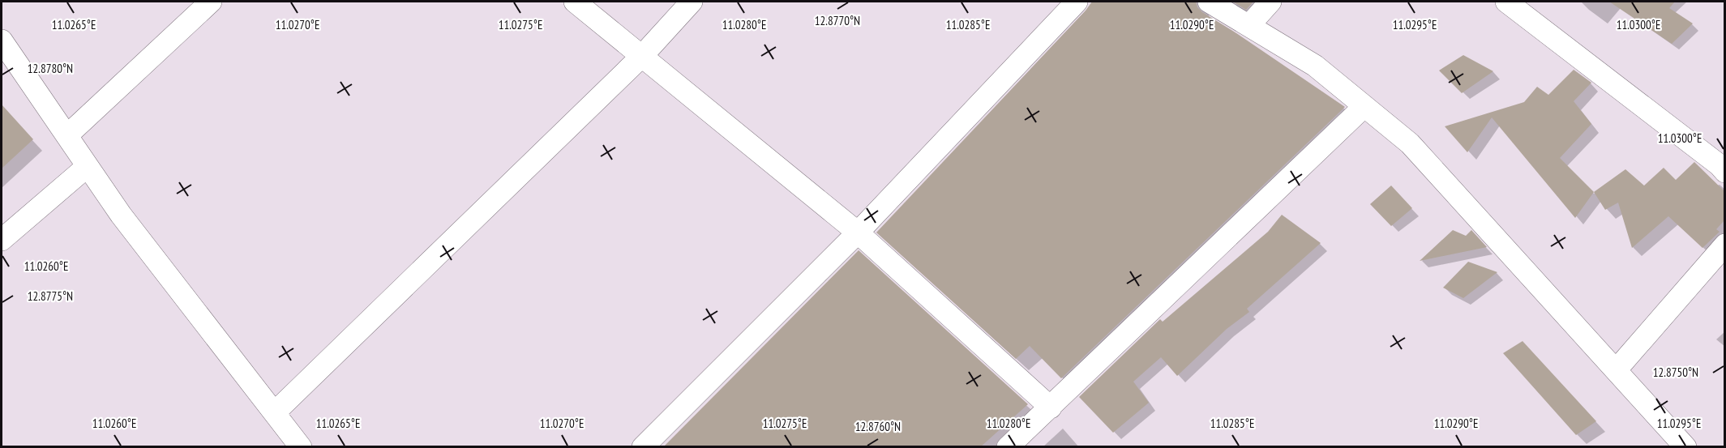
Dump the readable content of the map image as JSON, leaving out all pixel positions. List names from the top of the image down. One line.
{"coordinates":["12.8770°N","11.0265°E","11.0270°E","11.0275°E","11.0280°E","11.0285°E","11.0290°E","11.0295°E","11.0300°E","12.8780°N","11.0260°E","12.8775°N","12.8750°N","12.8760°N"]}
